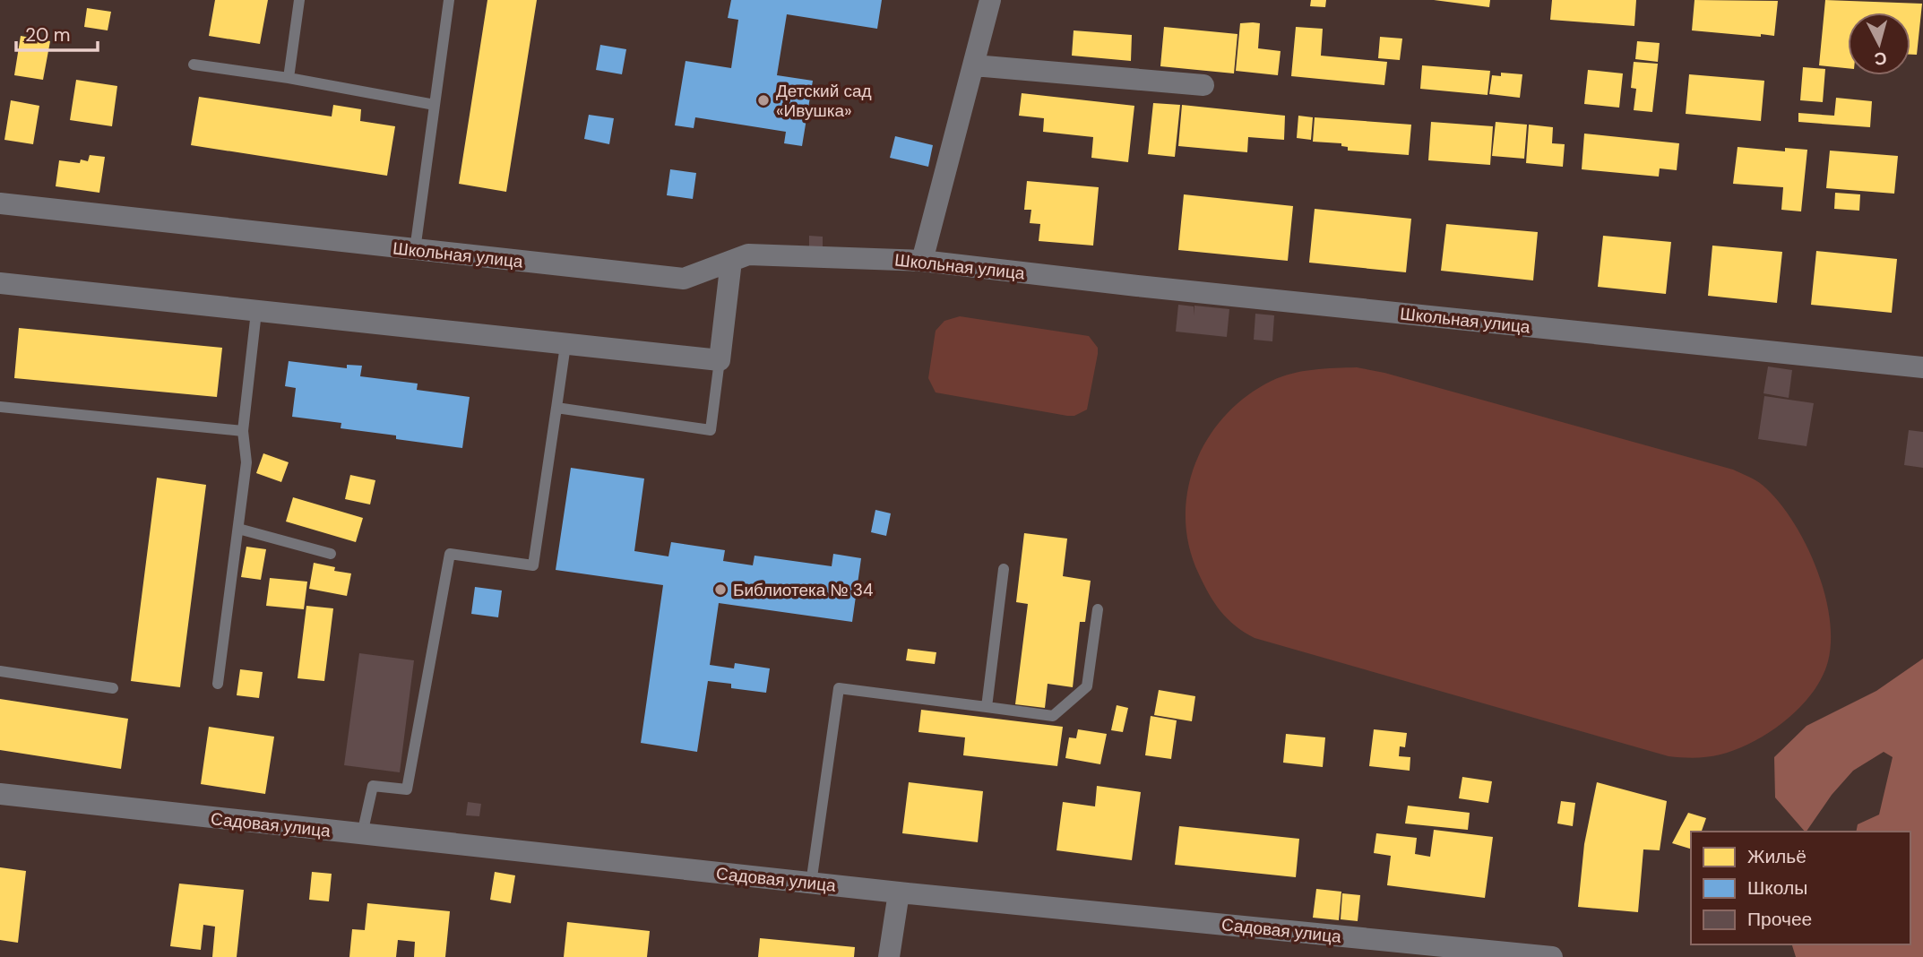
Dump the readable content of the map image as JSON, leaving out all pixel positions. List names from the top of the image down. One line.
{"streets":{"street":["Школьная улица","Садовая улица"]},"places":["Детский сад «Ивушка»","Библиотека № 34"],"legend":["Жильё","Школы","Прочее"],"scale_bar":"20 m","north":"bottom"}
